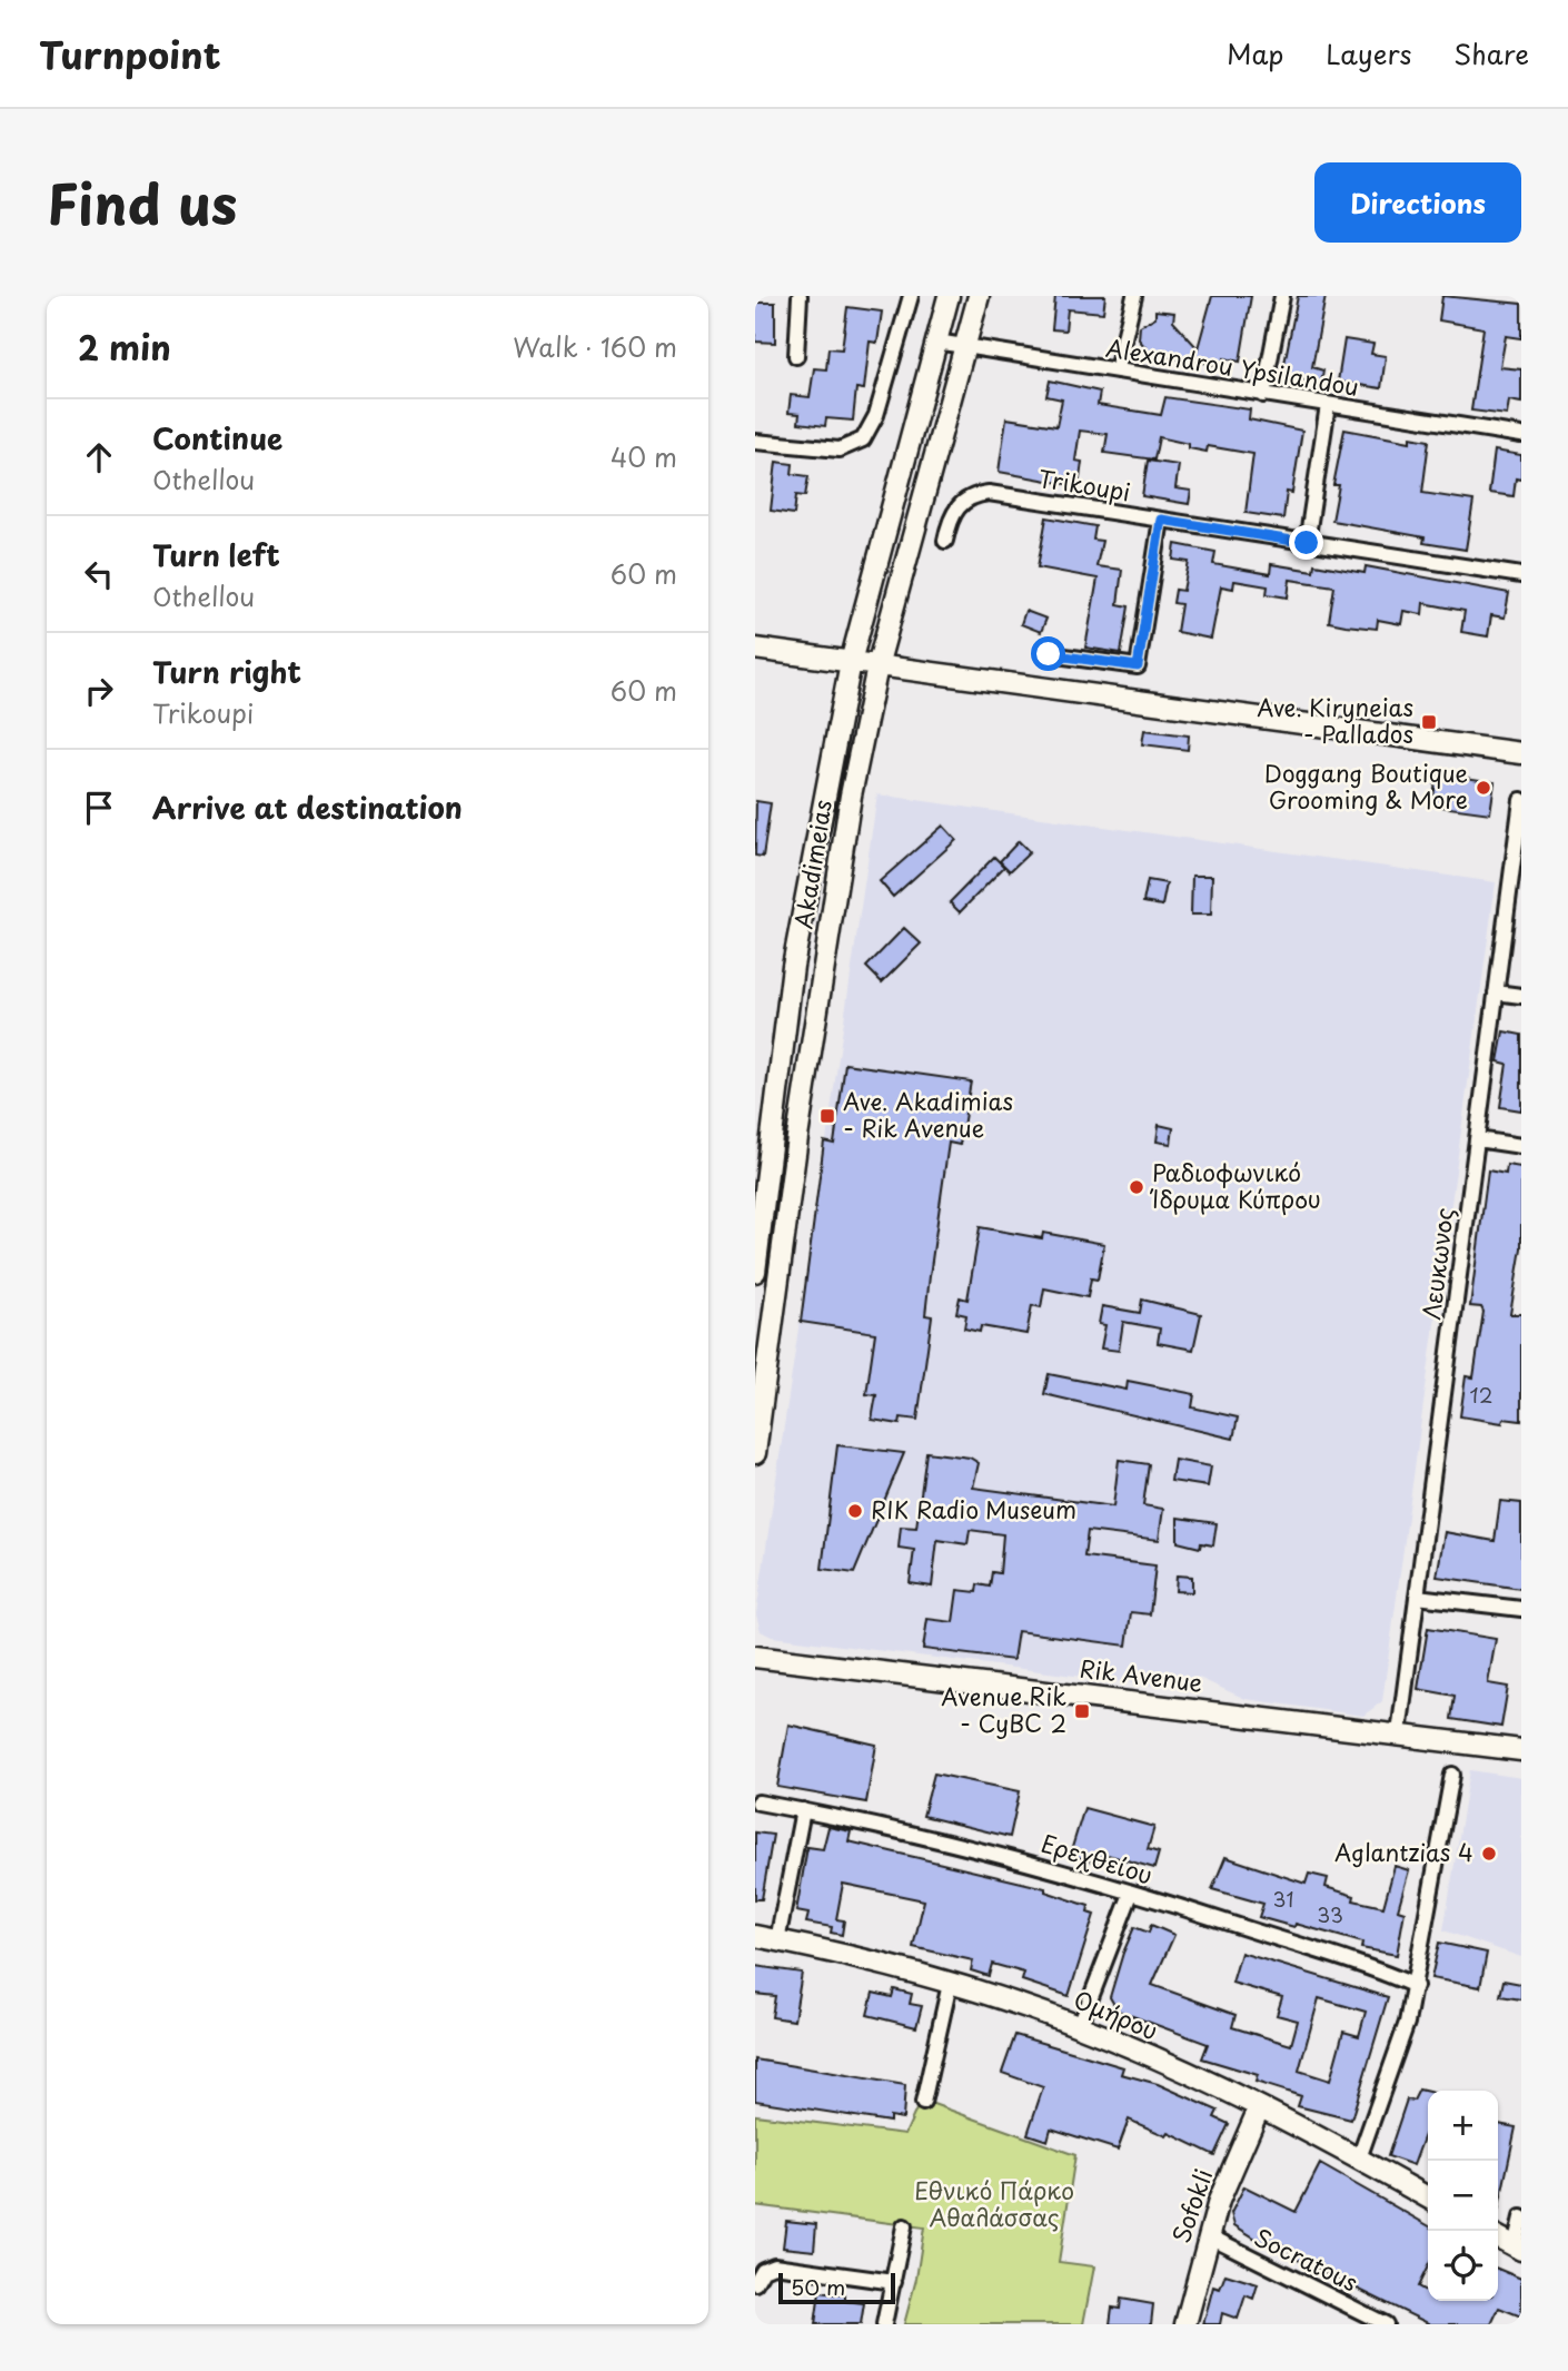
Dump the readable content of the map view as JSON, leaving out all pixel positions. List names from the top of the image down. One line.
{"streets":{"main road":["Akadimeias","Rik Avenue","Ομήρου","Sofokli"],"street":["Alexandrou Ypsilandou","Trikoupi","Λευκωνος","Ερεχθείου","Socratous"]},"crossings":[["Alexandrou Ypsilandou","Akadimeias"],["Λευκωνος","Rik Avenue"],["Ομήρου","Sofokli"],["Sofokli","Socratous"]],"parks":["Εθνικό Πάρκο Αθαλάσσας"],"places":{"transit":["Ave. Kiryneias - Pallados","Ave. Akadimias - Rik Avenue","Avenue Rik - CyBC 2"],"other":["Doggang Boutique Grooming & More","Ραδιοφωνικό Ίδρυμα Κύπρου","RIK Radio Museum","Aglantzias 4"]},"house_numbers":["12","31","33"],"scale_bar":"50 m","page":{"header":"Turnpoint","nav":["Map","Layers","Share"],"title":"Find us","buttons":"Directions","heading":["2 min","Walk · 160 m"],"list":[["Continue","Othellou","40 m"],["Turn left","Othellou","60 m"],["Turn right","Trikoupi","60 m"],"Arrive at destination"],"map_buttons":["+","−"],"scale":"50 m"}}
